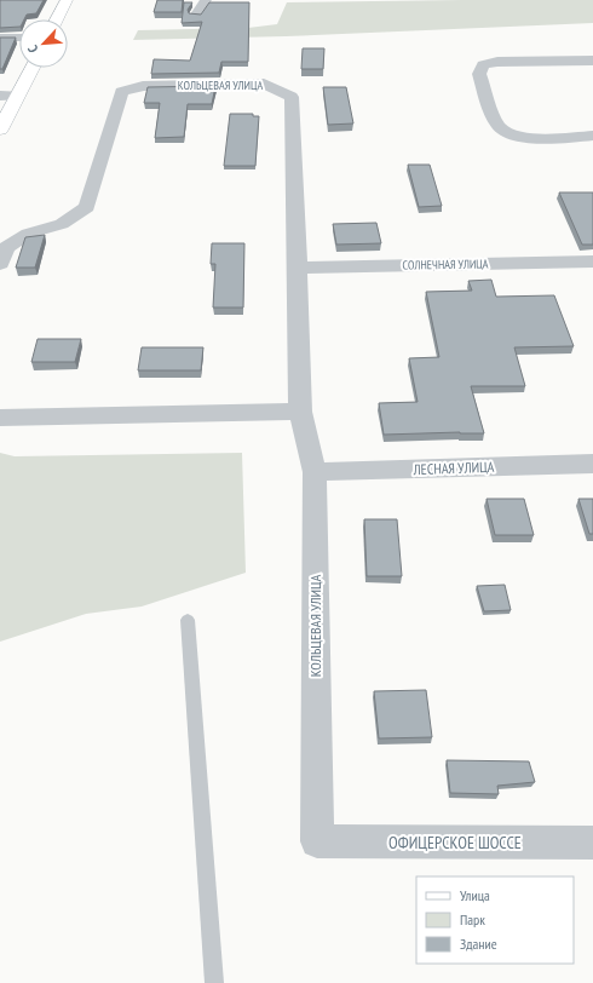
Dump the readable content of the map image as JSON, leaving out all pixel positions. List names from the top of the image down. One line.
{"streets":{"street":["КОЛЬЦЕВАЯ УЛИЦА","СОЛНЕЧНАЯ УЛИЦА","ЛЕСНАЯ УЛИЦА","ОФИЦЕРСКОЕ ШОССЕ"]},"crossings":[["КОЛЬЦЕВАЯ УЛИЦА","СОЛНЕЧНАЯ УЛИЦА"],["КОЛЬЦЕВАЯ УЛИЦА","ЛЕСНАЯ УЛИЦА"],["КОЛЬЦЕВАЯ УЛИЦА","ОФИЦЕРСКОЕ ШОССЕ"]],"legend":["Улица","Парк","Здание"],"north":"bottom left"}
